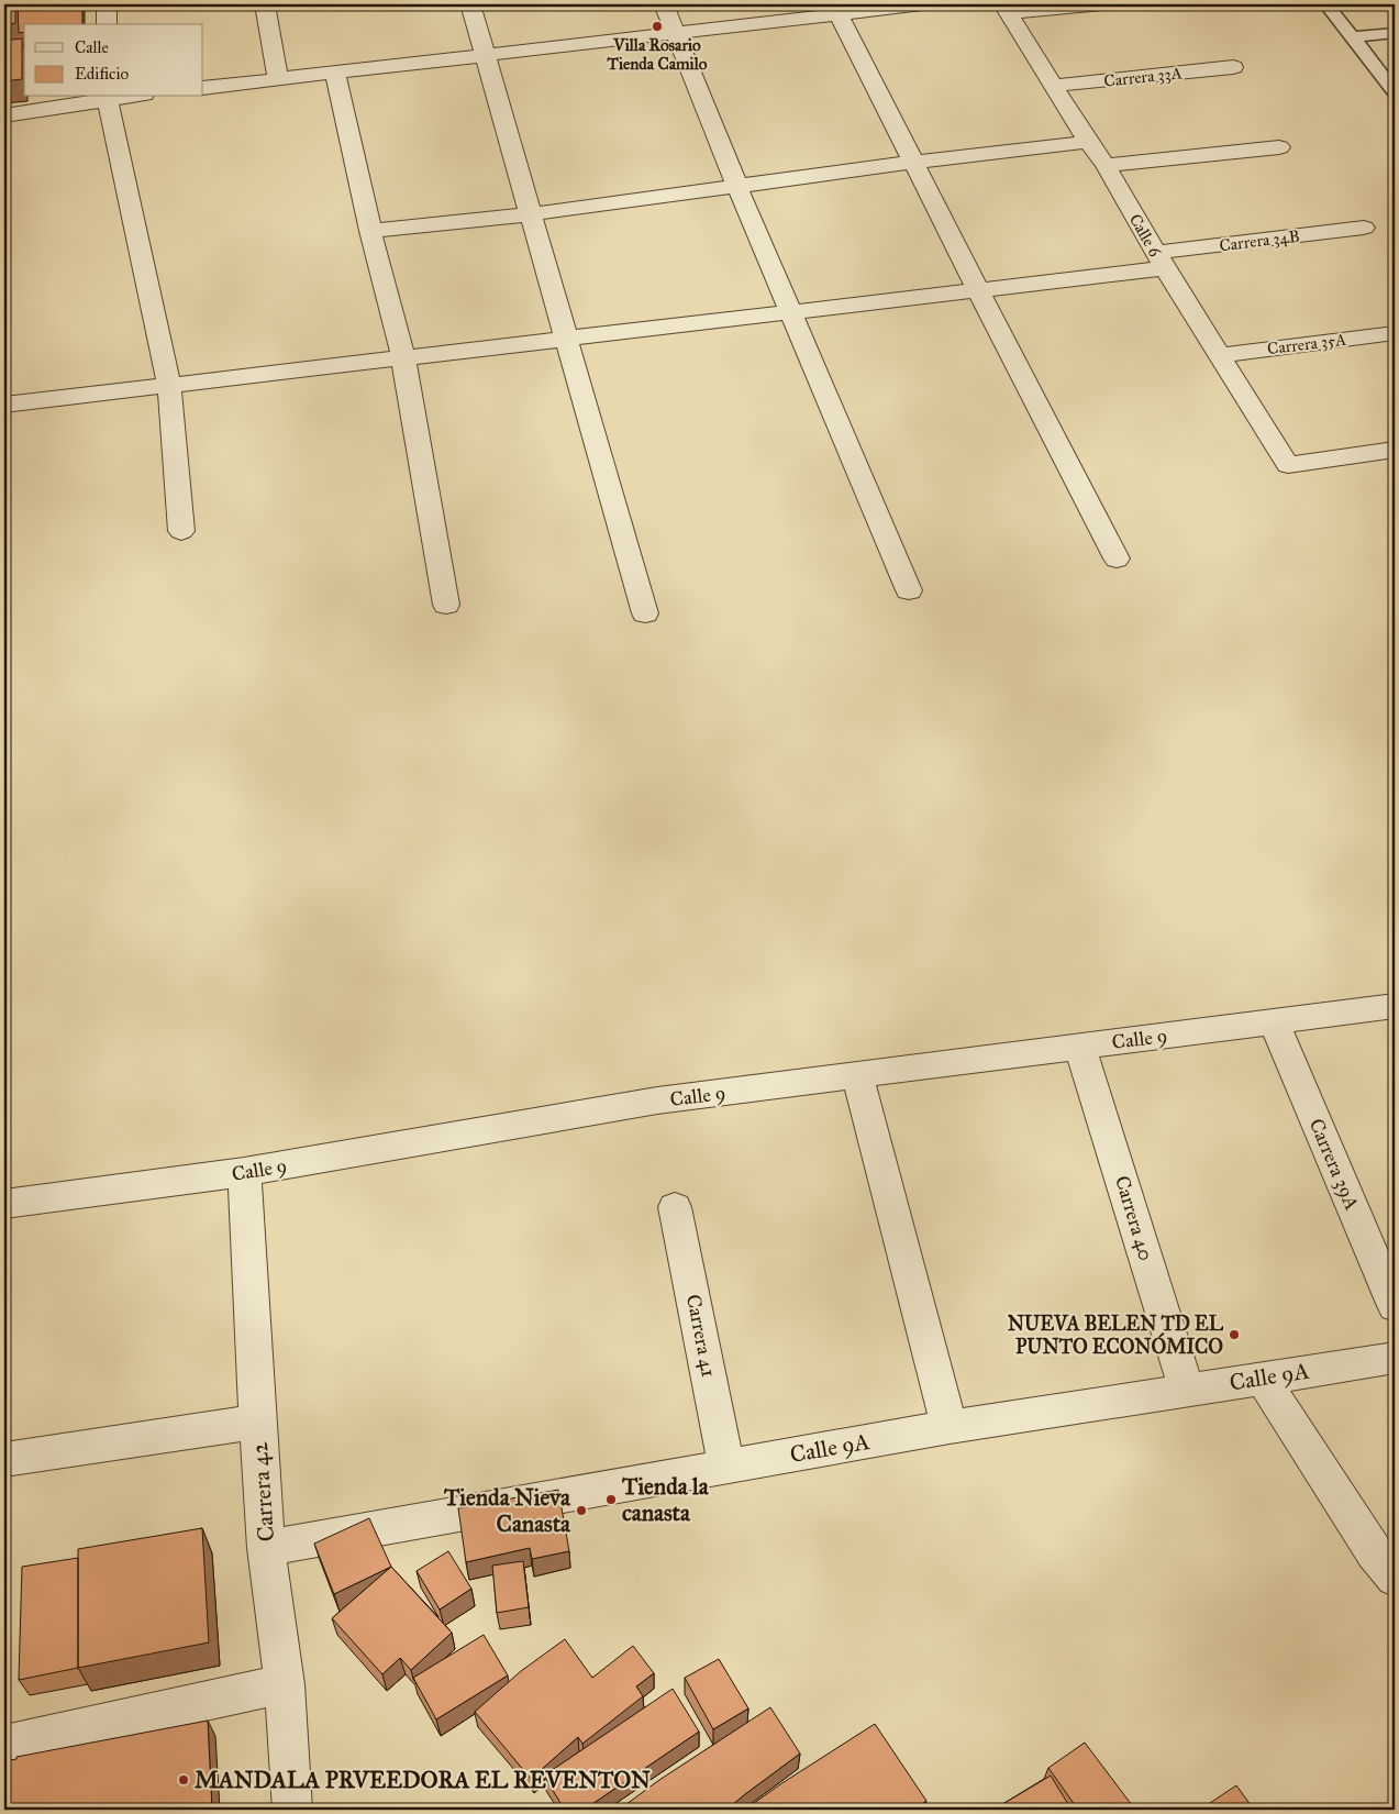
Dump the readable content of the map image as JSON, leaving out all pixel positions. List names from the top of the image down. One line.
{"streets":{"street":["Carrera 33A","Calle 6","Carrera 34B","Carrera 35A","Calle 9","Carrera 39A","Carrera 40","Carrera 41","Calle 9A","Carrera 42"]},"crossings":[["Carrera 33A","Calle 6"],["Calle 6","Carrera 34B"],["Calle 6","Carrera 35A"],["Calle 9","Carrera 39A"],["Calle 9","Carrera 40"],["Calle 9","Carrera 42"],["Carrera 40","Calle 9A"],["Carrera 41","Calle 9A"],["Calle 9A","Carrera 42"]],"places":["Villa Rosario Tienda Camilo","NUEVA BELEN TD EL PUNTO ECONÓMICO","Tienda la canasta","Tienda Nieva Canasta","MANDALA PRVEEDORA EL REVENTON"],"legend":["Calle","Edificio"]}
